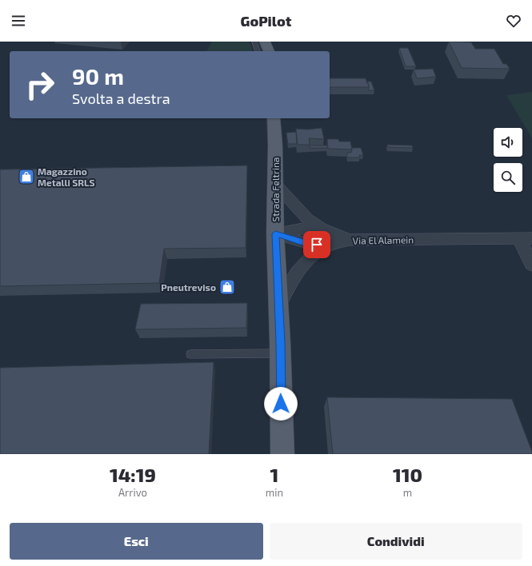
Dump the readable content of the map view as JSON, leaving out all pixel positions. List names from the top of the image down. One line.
{"streets":{"main road":["Strada Feltrina"],"street":["Via El Alamein"]},"crossings":[["Strada Feltrina","Via El Alamein"]],"places":{"shop":["Magazzino Metalli SRLS","Pneutreviso"]},"page":{"header":"GoPilot","turn":["90 m","Svolta a destra"],"eta":["14:19","Arrivo","1","min","110","m"],"buttons":["Esci","Condividi"]}}
